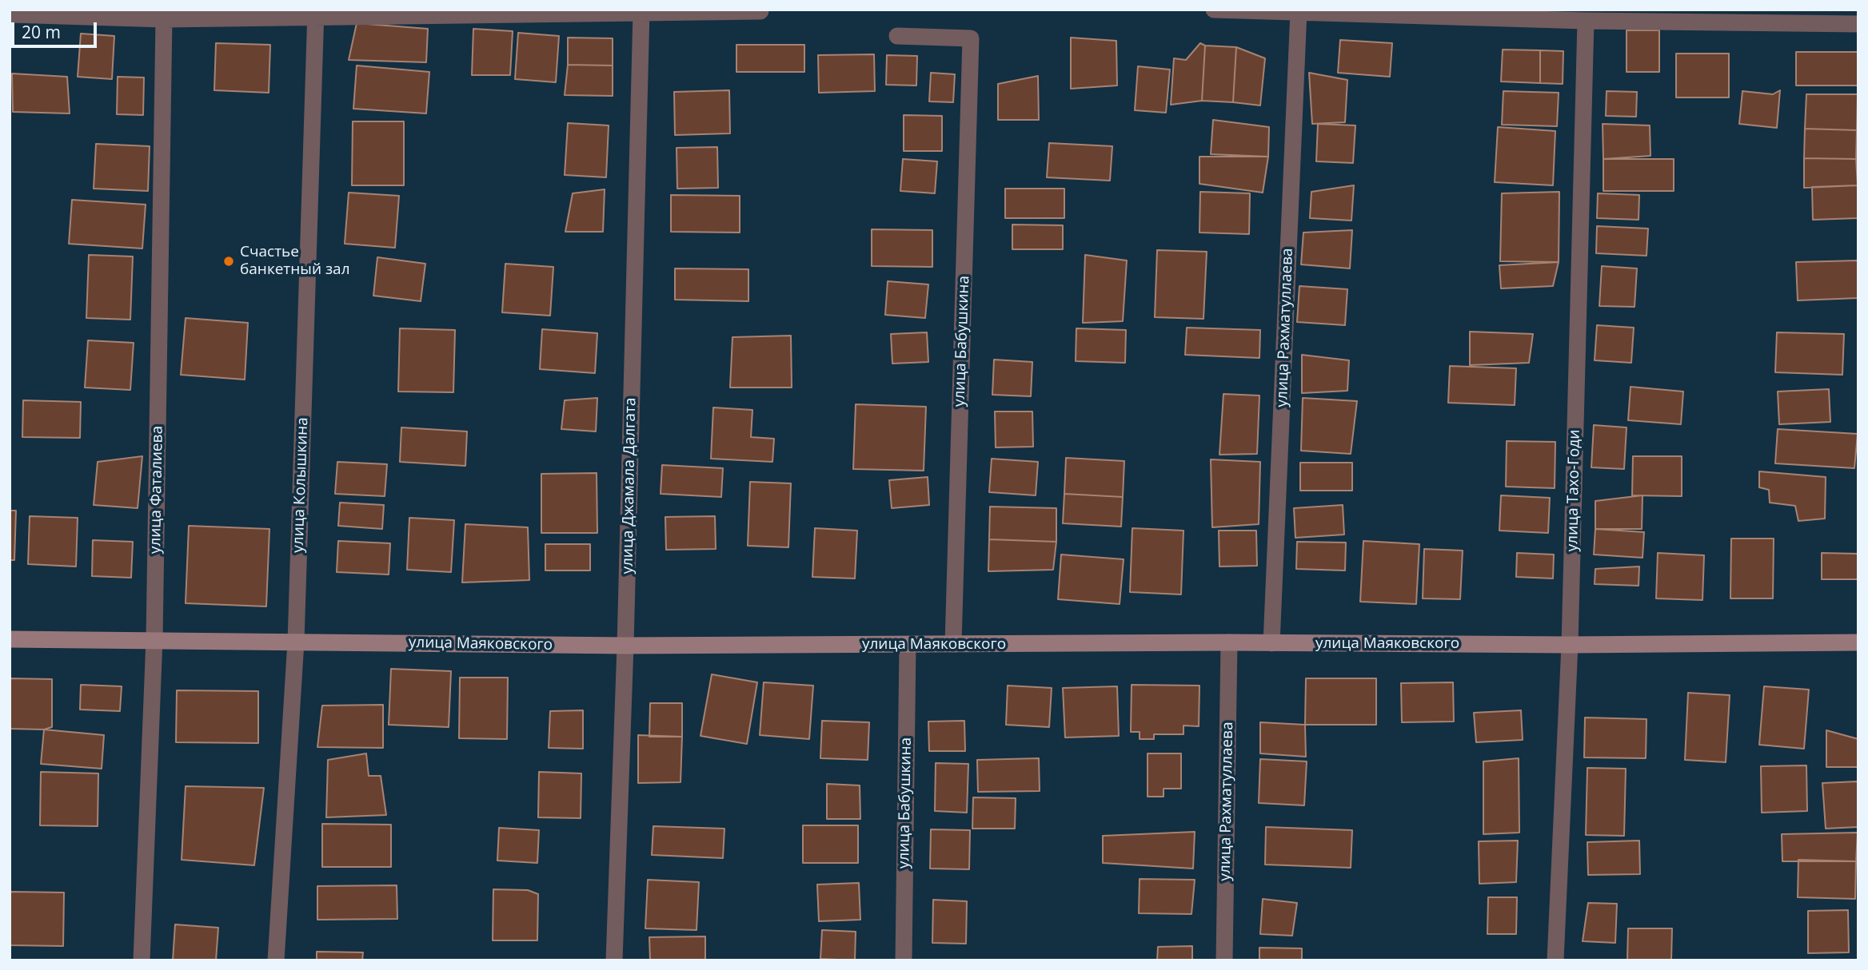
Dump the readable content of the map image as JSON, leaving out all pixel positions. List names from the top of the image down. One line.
{"streets":{"street":["улица Рахматуллаева","улица Бабушкина","улица Колышкина","улица Джамала Далгата","улица Фаталиева","улица Тахо-Годи","улица Маяковского"]},"crossings":[["улица Рахматуллаева","улица Маяковского"],["улица Бабушкина","улица Маяковского"],["улица Колышкина","улица Маяковского"],["улица Джамала Далгата","улица Маяковского"],["улица Фаталиева","улица Маяковского"],["улица Тахо-Годи","улица Маяковского"]],"places":["Счастье банкетный зал"],"scale_bar":"20 m"}
